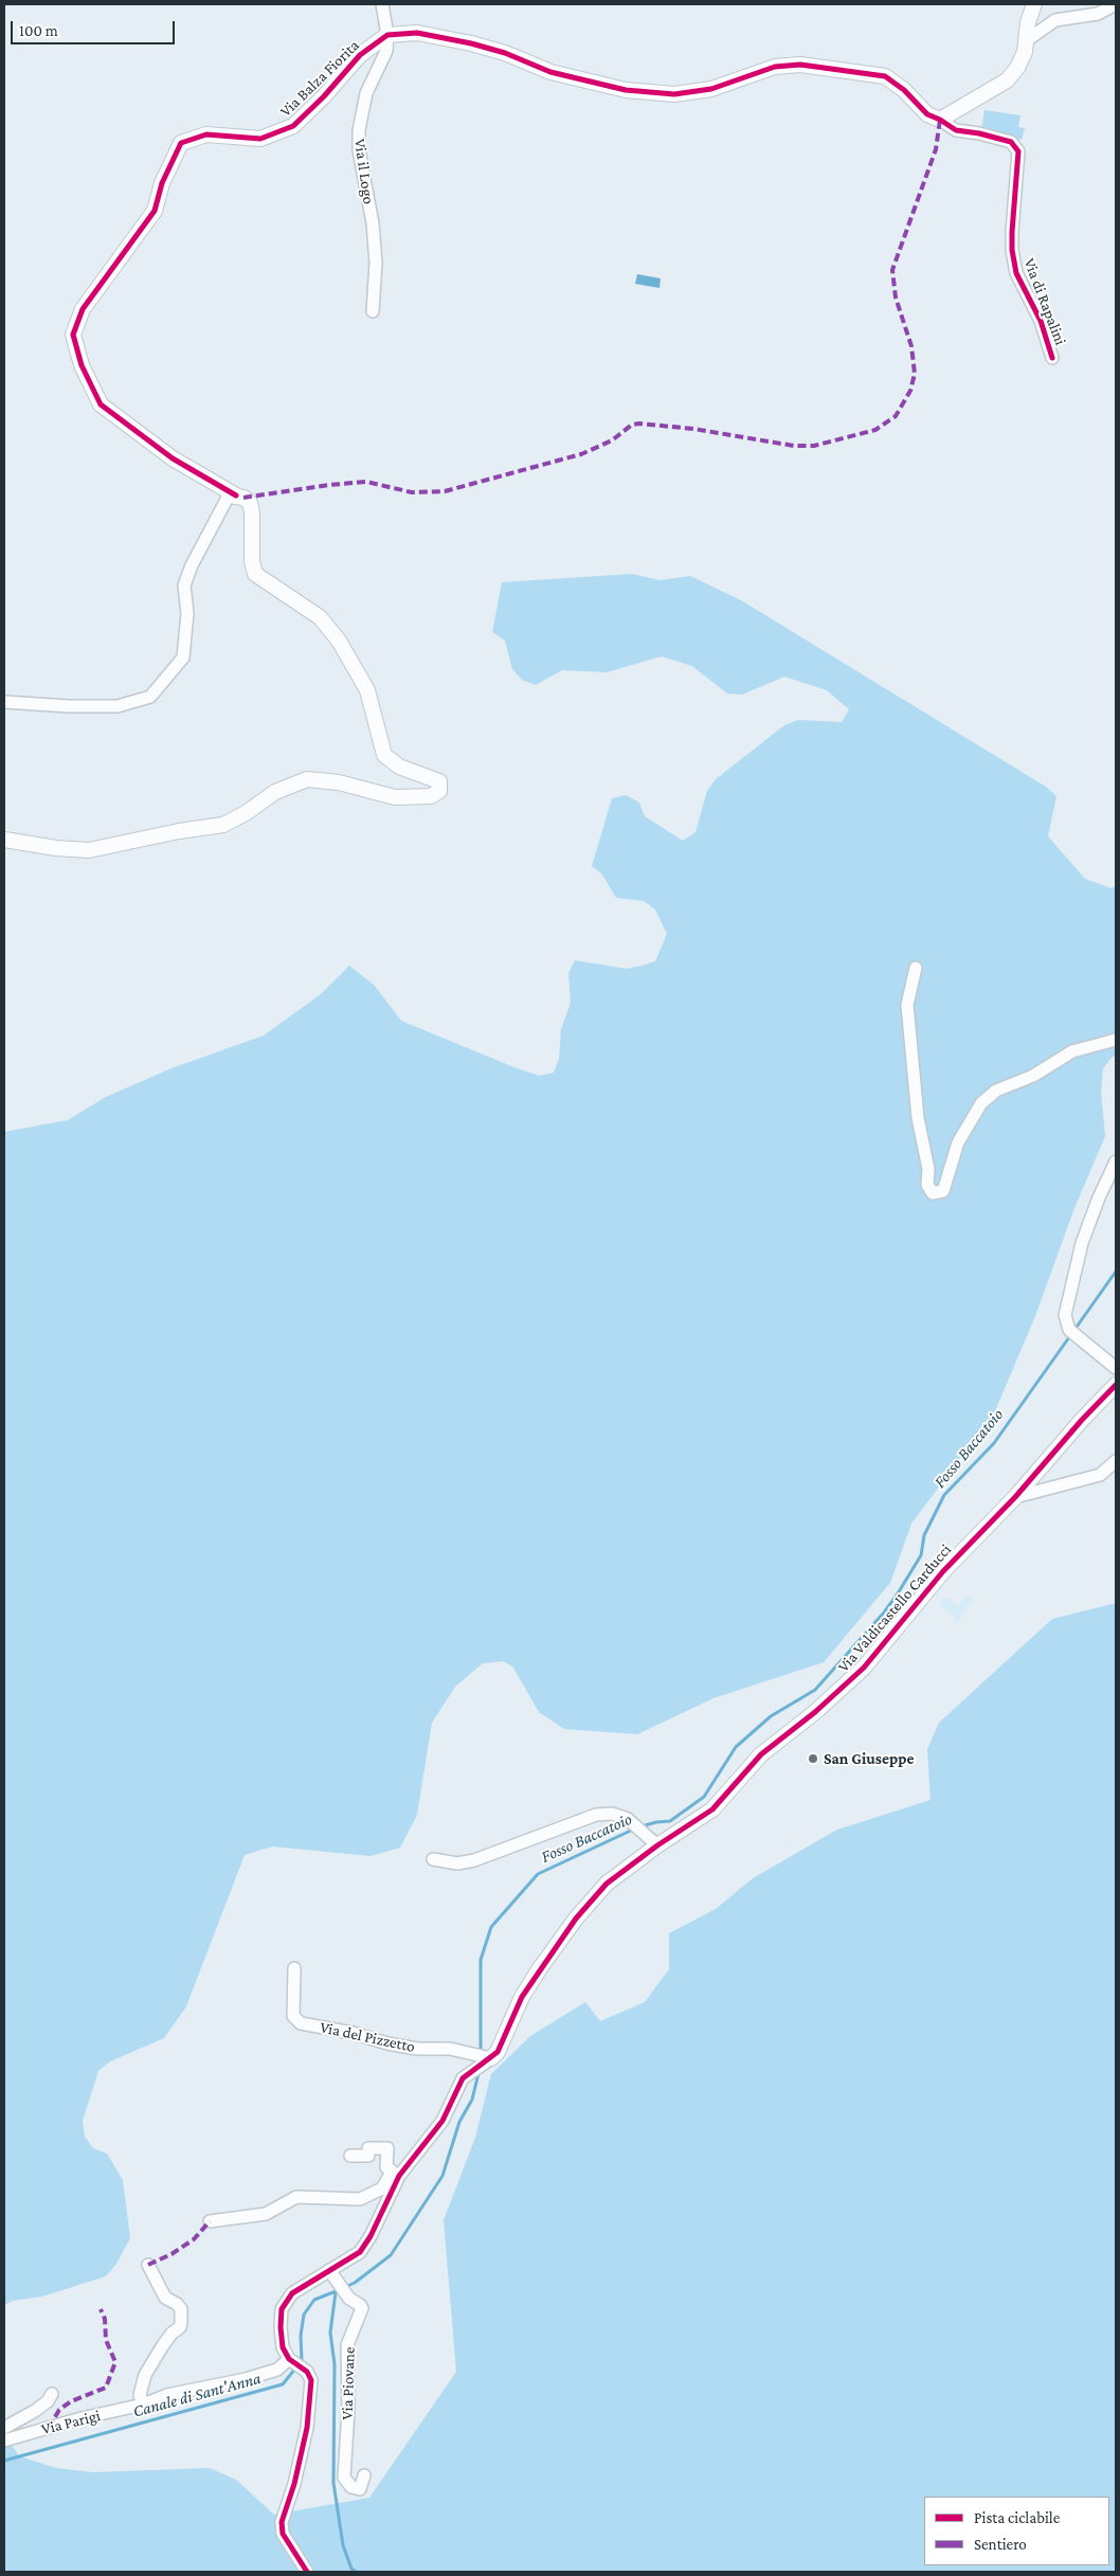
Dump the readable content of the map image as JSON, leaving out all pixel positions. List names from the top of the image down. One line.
{"streets":{"street":["Via Balza Fiorita","Via il Logo","Via di Rapalini","Via Valdicastello Carducci","Via del Pizzetto","Via Piovane","Via Parigi"]},"crossings":[["Via Balza Fiorita","Via il Logo"],["Via Valdicastello Carducci","Via del Pizzetto"],["Via Valdicastello Carducci","Via Piovane"],["Via Valdicastello Carducci","Via Parigi"]],"water":["Fosso Baccatoio","Canale di Sant'Anna"],"places":["San Giuseppe"],"legend":["Pista ciclabile","Sentiero"],"scale_bar":"100 m"}
